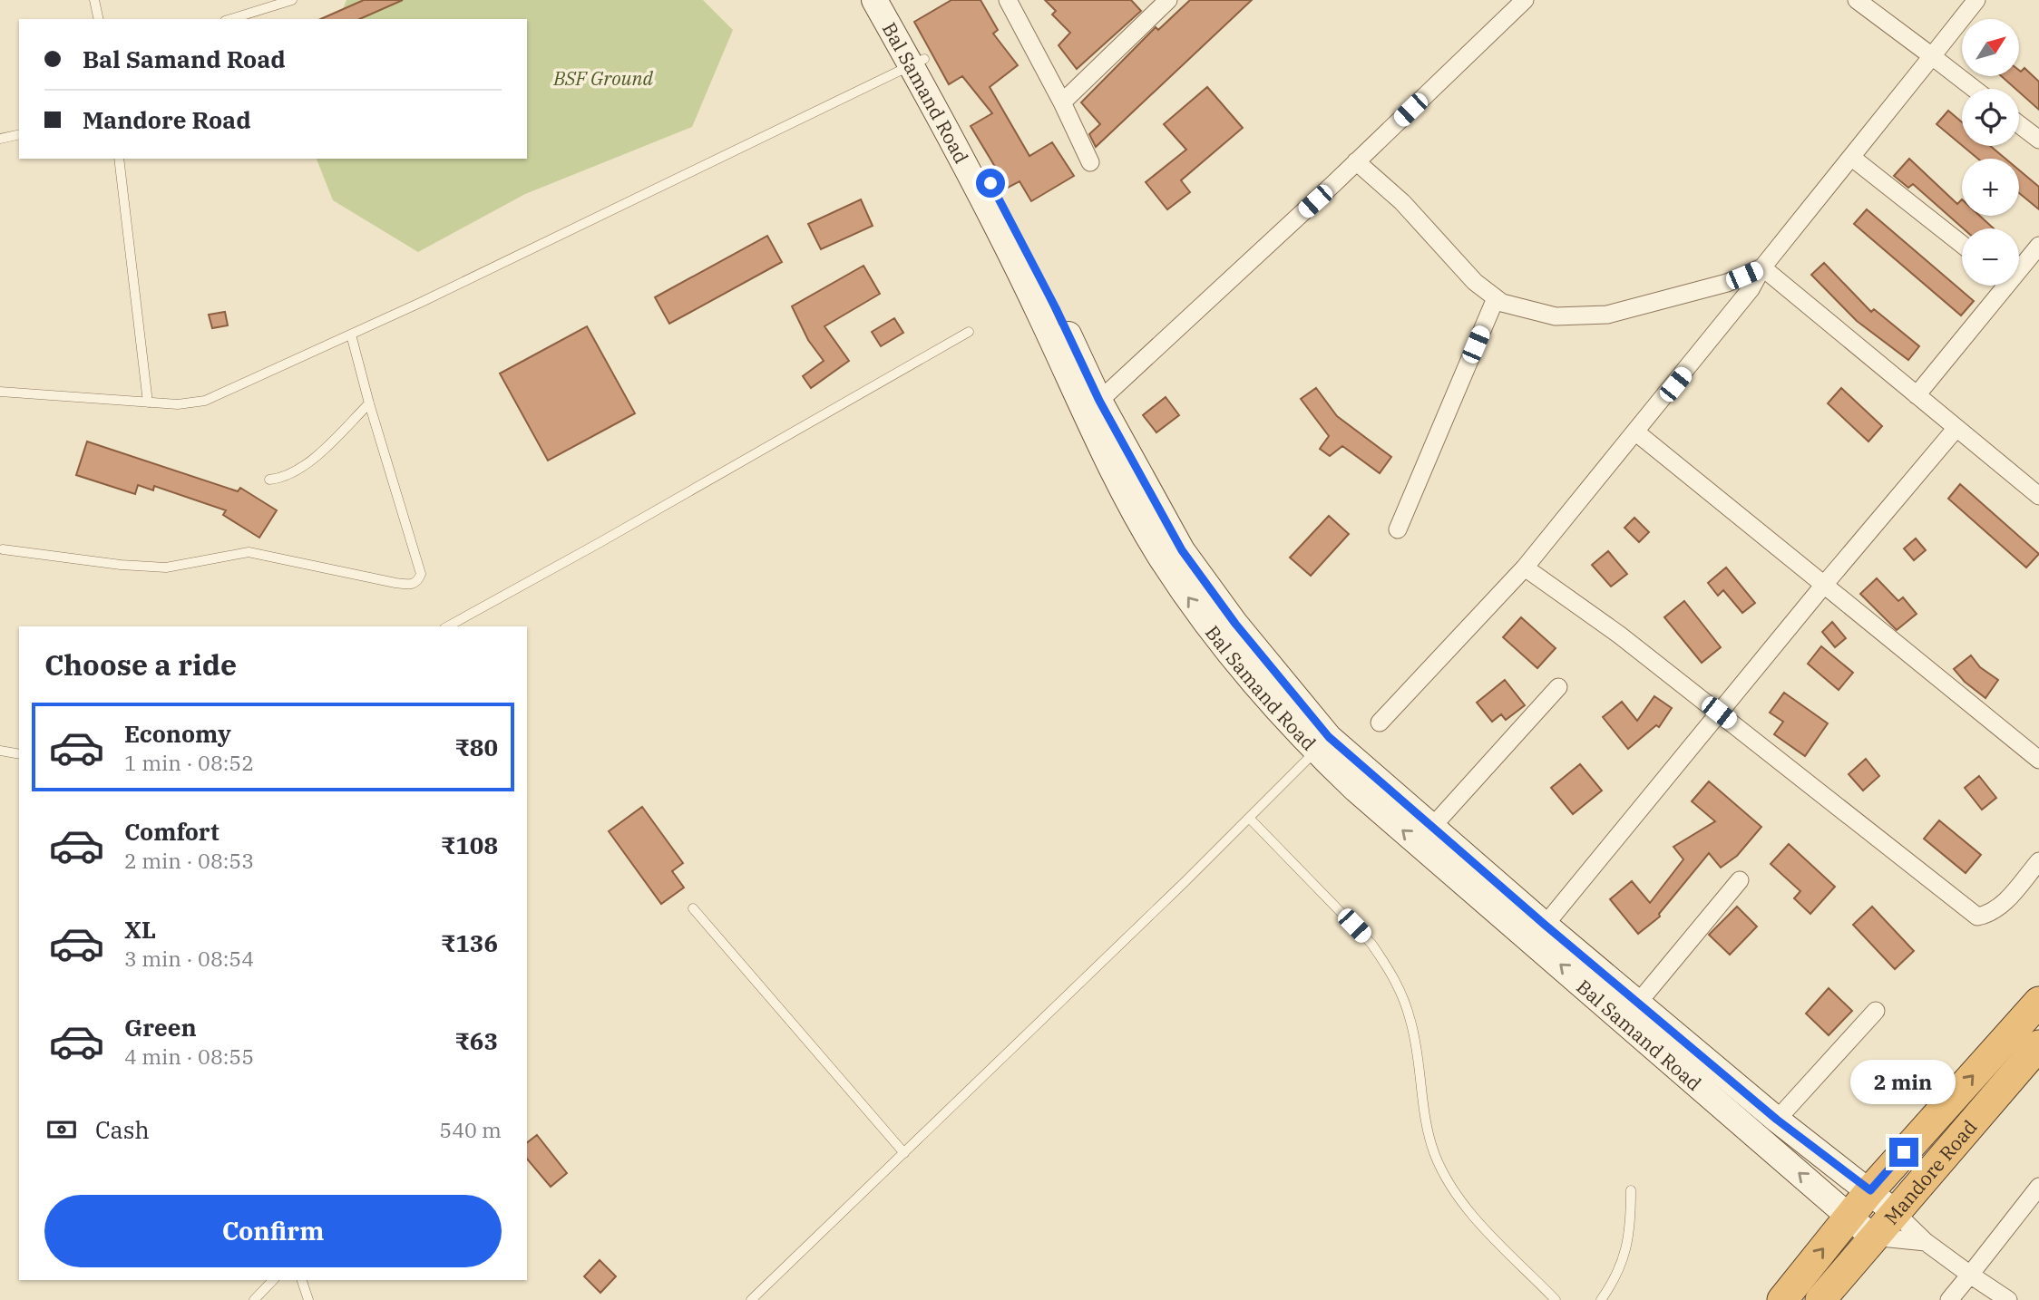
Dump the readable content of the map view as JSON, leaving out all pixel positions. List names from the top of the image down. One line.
{"streets":{"highway":["Mandore Road"],"main road":["Bal Samand Road"]},"crossings":[["Bal Samand Road","Mandore Road"]],"parks":["BSF Ground"],"north":"top right","page":{"map_buttons":["+","−"],"banner":["Bal Samand Road","Mandore Road"],"heading":"Choose a ride","list":[{"name":"Economy","note":"1 min · 08:52","value":"₹80"},{"name":"Comfort","note":"2 min · 08:53","value":"₹108"},{"name":"XL","note":"3 min · 08:54","value":"₹136"},{"name":"Green","note":"4 min · 08:55","value":"₹63"}],"bubble":"2 min","pay":["Cash","540 m"],"buttons":"Confirm"}}
